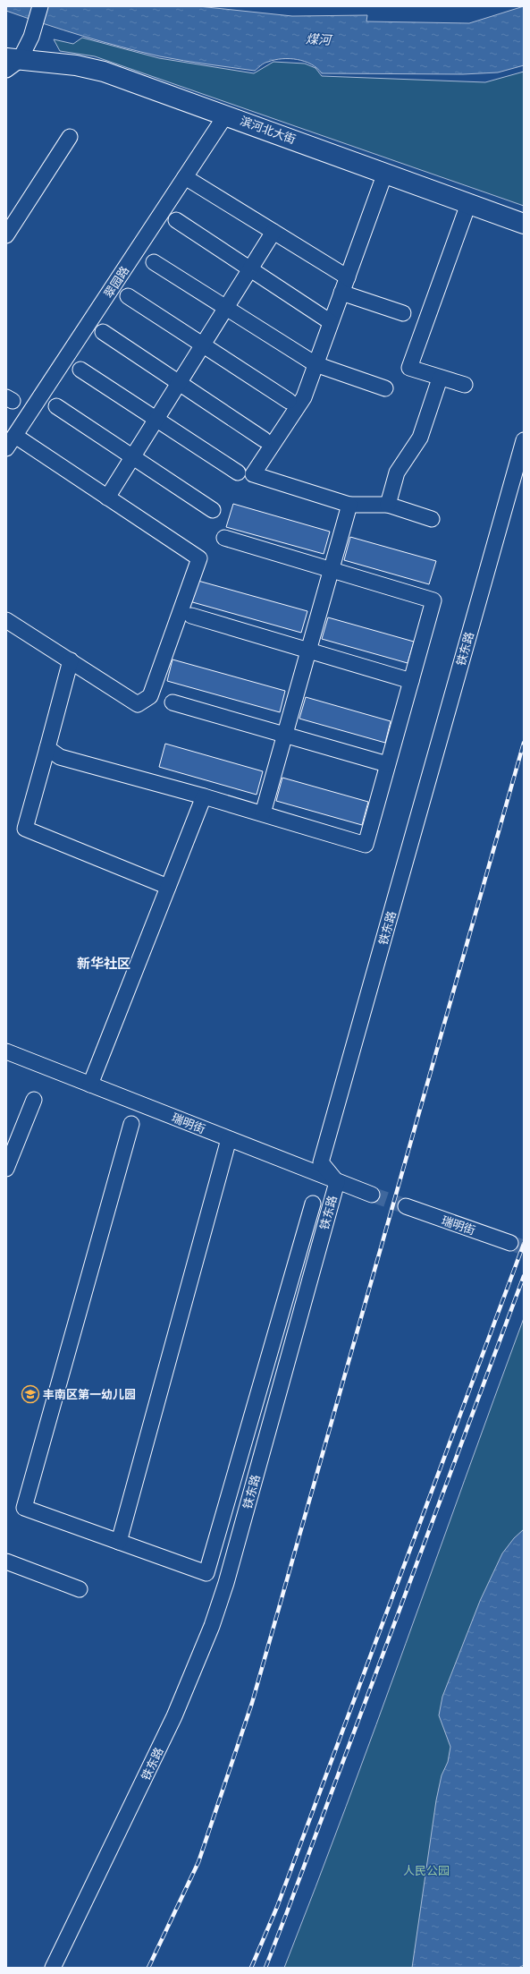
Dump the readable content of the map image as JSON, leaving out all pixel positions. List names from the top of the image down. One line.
{"streets":{"main road":["滨河北大街"],"street":["翠园路","铁东路","瑞明街"]},"crossings":[["滨河北大街","翠园路"],["铁东路","瑞明街"]],"districts":["新华社区"],"water":["煤河"],"parks":["人民公园"],"places":{"school or university":["丰南区第一幼儿园"]}}
